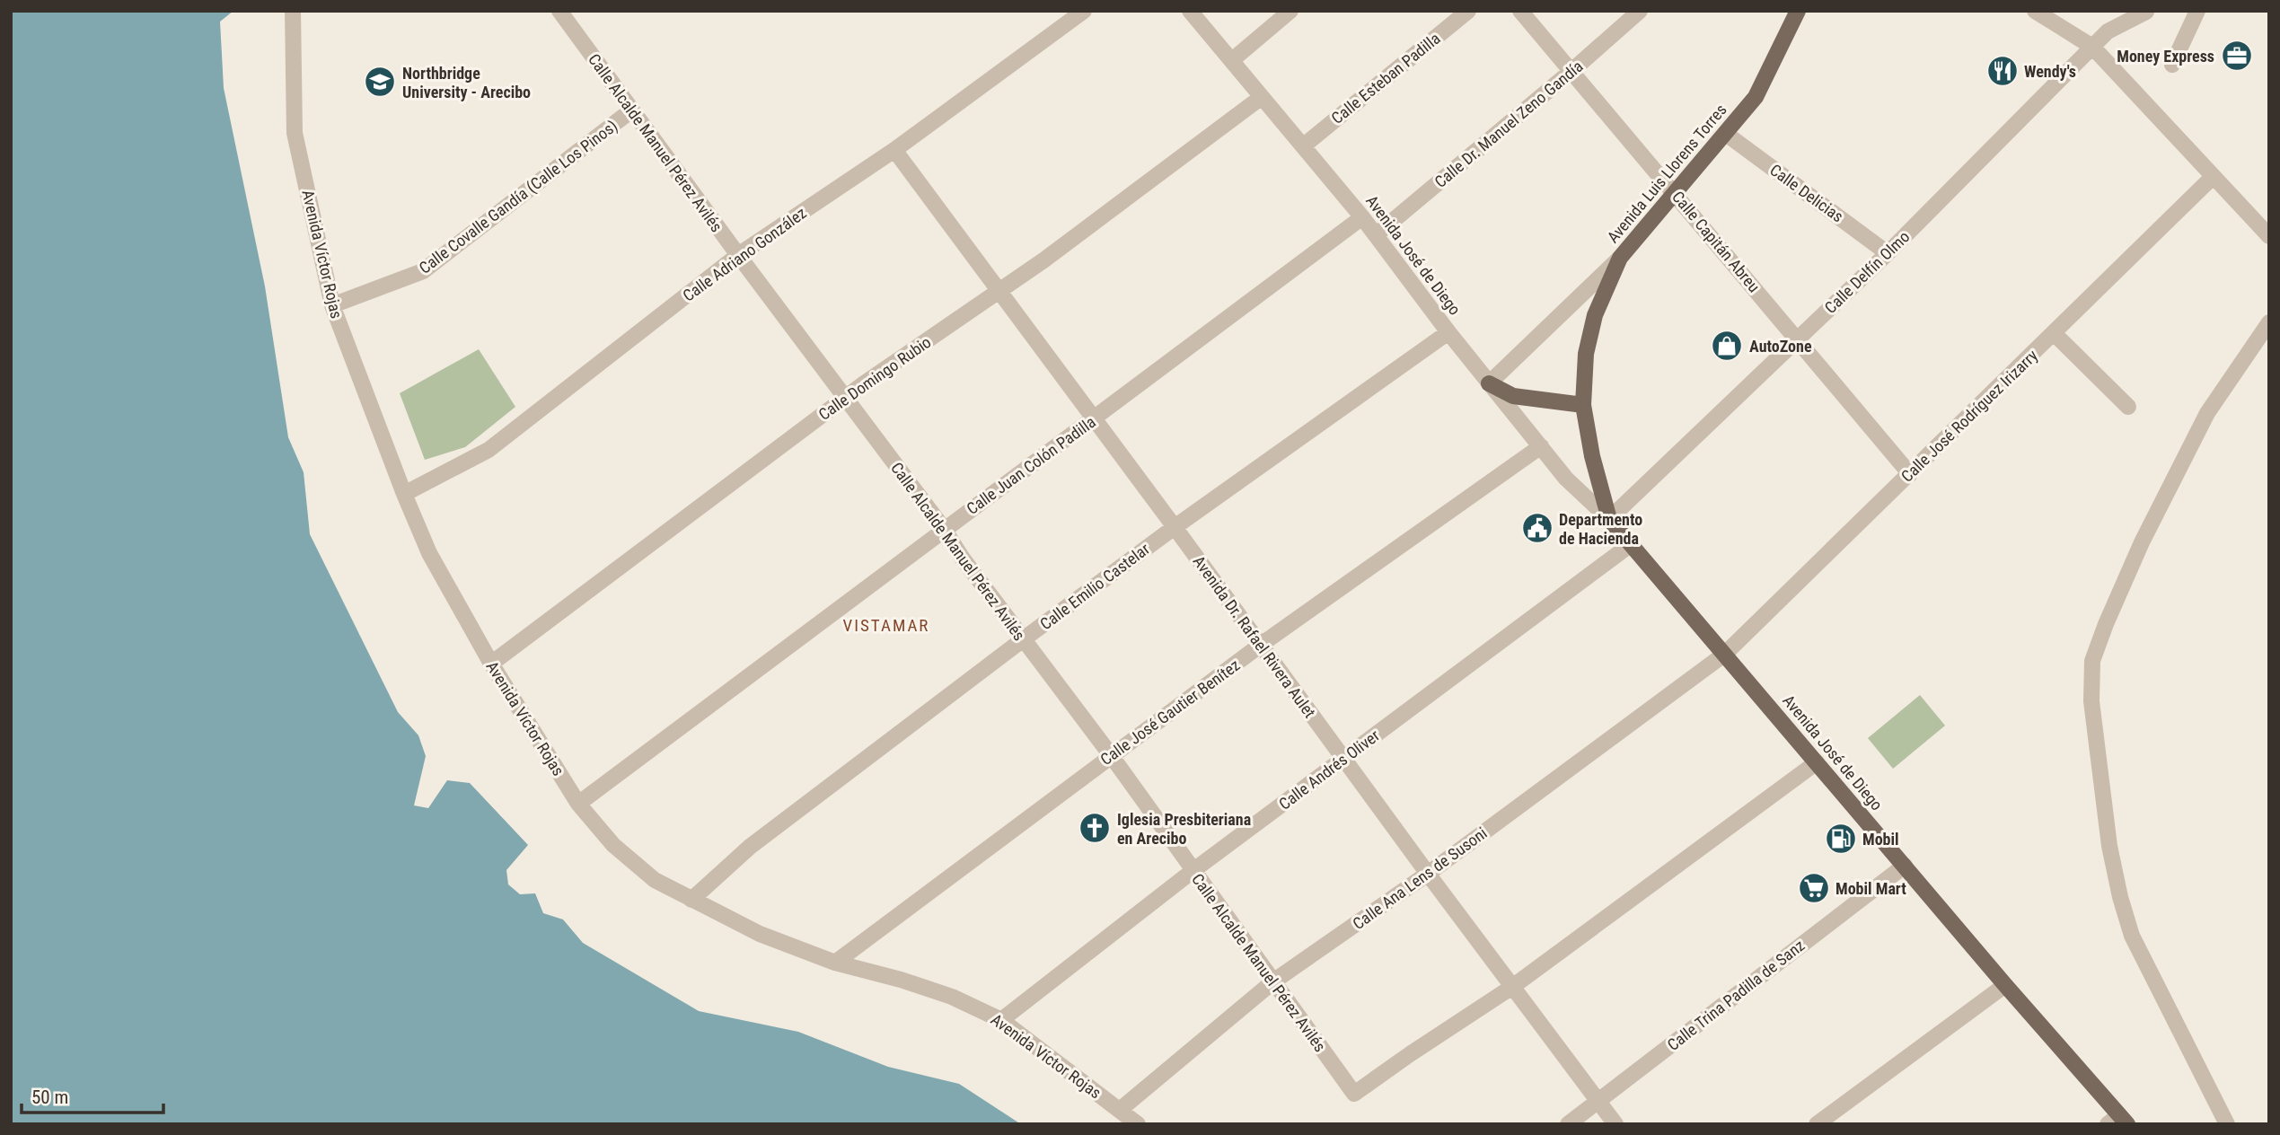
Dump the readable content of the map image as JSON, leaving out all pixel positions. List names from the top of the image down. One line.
{"streets":{"main road":["Avenida Luis Llorens Torres","Avenida José de Diego"],"street":["Calle Esteban Padilla","Calle Dr. Manuel Zeno Gandía","Calle Alcalde Manuel Pérez Avilés","Calle Delicias","Calle Covalle Gandía (Calle Los Pinos)","Calle Capitán Abreu","Avenida Víctor Rojas","Calle Adriano González","Calle Delfín Olmo","Calle Domingo Rubio","Calle José Rodríguez Irizarry","Calle Juan Colón Padilla","Calle Emilio Castelar","Avenida Dr. Rafael Rivera Aulet","Calle José Gautier Benítez","Calle Andrés Oliver","Calle Ana Lens de Susoni","Calle Trina Padilla de Sanz"]},"crossings":[["Calle Esteban Padilla","Avenida José de Diego"],["Calle Dr. Manuel Zeno Gandía","Calle Capitán Abreu"],["Calle Dr. Manuel Zeno Gandía","Avenida José de Diego"],["Calle Alcalde Manuel Pérez Avilés","Calle Covalle Gandía (Calle Los Pinos)"],["Calle Alcalde Manuel Pérez Avilés","Calle Adriano González"],["Calle Alcalde Manuel Pérez Avilés","Calle Domingo Rubio"],["Calle Alcalde Manuel Pérez Avilés","Calle Juan Colón Padilla"],["Calle Alcalde Manuel Pérez Avilés","Calle Emilio Castelar"],["Calle Alcalde Manuel Pérez Avilés","Avenida Dr. Rafael Rivera Aulet"],["Calle Alcalde Manuel Pérez Avilés","Calle José Gautier Benítez"],["Calle Alcalde Manuel Pérez Avilés","Calle Andrés Oliver"],["Calle Alcalde Manuel Pérez Avilés","Calle Ana Lens de Susoni"],["Avenida Luis Llorens Torres","Calle Delicias"],["Avenida Luis Llorens Torres","Calle Capitán Abreu"],["Avenida Luis Llorens Torres","Avenida José de Diego"],["Calle Delicias","Calle Delfín Olmo"],["Calle Covalle Gandía (Calle Los Pinos)","Avenida Víctor Rojas"],["Calle Capitán Abreu","Calle Delfín Olmo"],["Calle Capitán Abreu","Calle José Rodríguez Irizarry"],["Avenida Víctor Rojas","Calle Adriano González"],["Avenida Víctor Rojas","Calle Domingo Rubio"],["Avenida Víctor Rojas","Calle Juan Colón Padilla"],["Avenida Víctor Rojas","Calle Emilio Castelar"],["Avenida Víctor Rojas","Calle José Gautier Benítez"],["Avenida Víctor Rojas","Calle Andrés Oliver"],["Avenida Víctor Rojas","Calle Ana Lens de Susoni"],["Calle Adriano González","Avenida Dr. Rafael Rivera Aulet"],["Avenida José de Diego","Calle Delfín Olmo"],["Avenida José de Diego","Calle Domingo Rubio"],["Avenida José de Diego","Calle José Rodríguez Irizarry"],["Avenida José de Diego","Calle Juan Colón Padilla"],["Avenida José de Diego","Calle Emilio Castelar"],["Avenida José de Diego","Calle José Gautier Benítez"],["Avenida José de Diego","Calle Andrés Oliver"],["Avenida José de Diego","Calle Ana Lens de Susoni"],["Avenida José de Diego","Calle Trina Padilla de Sanz"],["Calle Domingo Rubio","Avenida Dr. Rafael Rivera Aulet"],["Calle José Rodríguez Irizarry","Calle Ana Lens de Susoni"],["Calle Juan Colón Padilla","Avenida Dr. Rafael Rivera Aulet"],["Calle Emilio Castelar","Avenida Dr. Rafael Rivera Aulet"],["Avenida Dr. Rafael Rivera Aulet","Calle José Gautier Benítez"],["Avenida Dr. Rafael Rivera Aulet","Calle Andrés Oliver"],["Avenida Dr. Rafael Rivera Aulet","Calle Ana Lens de Susoni"],["Avenida Dr. Rafael Rivera Aulet","Calle Trina Padilla de Sanz"]],"districts":["VISTAMAR"],"places":{"office":["Money Express"],"restaurant":["Wendy's"],"school or university":["Northbridge University - Arecibo"],"shop":["AutoZone"],"public building":["Departmento de Hacienda"],"church":["Iglesia Presbiteriana en Arecibo"],"fuel station":["Mobil"],"supermarket":["Mobil Mart"]},"scale_bar":"50 m"}
